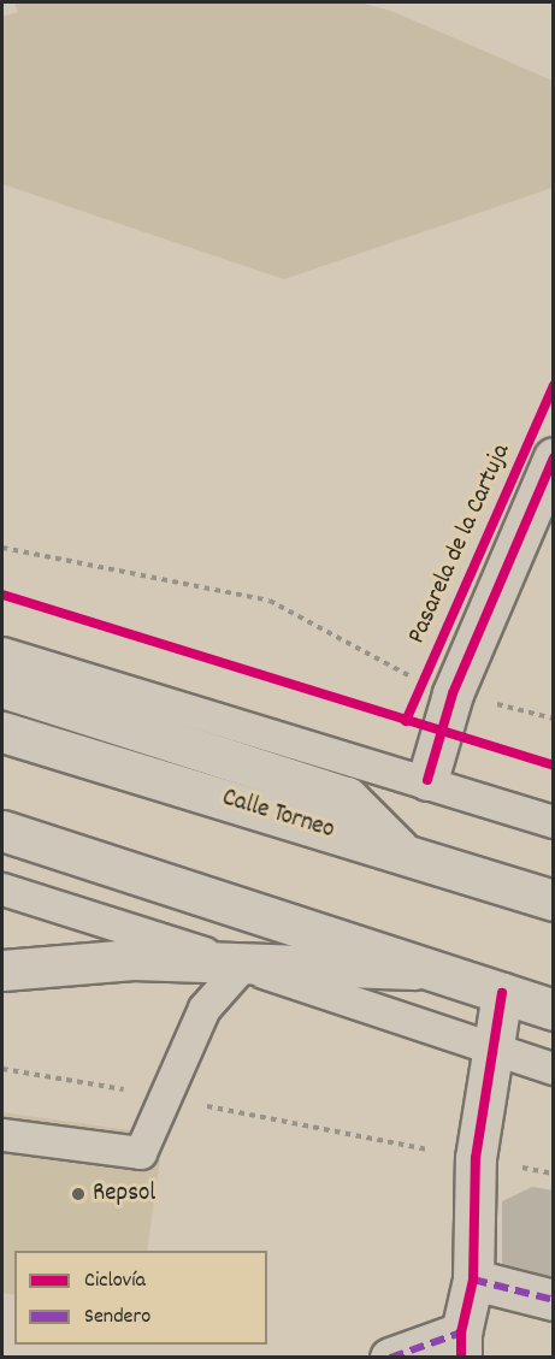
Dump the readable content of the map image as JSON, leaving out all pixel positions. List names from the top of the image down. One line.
{"streets":{"main road":["Pasarela de la Cartuja","Calle Torneo"]},"places":["Repsol"],"legend":["Ciclovía","Sendero"]}
